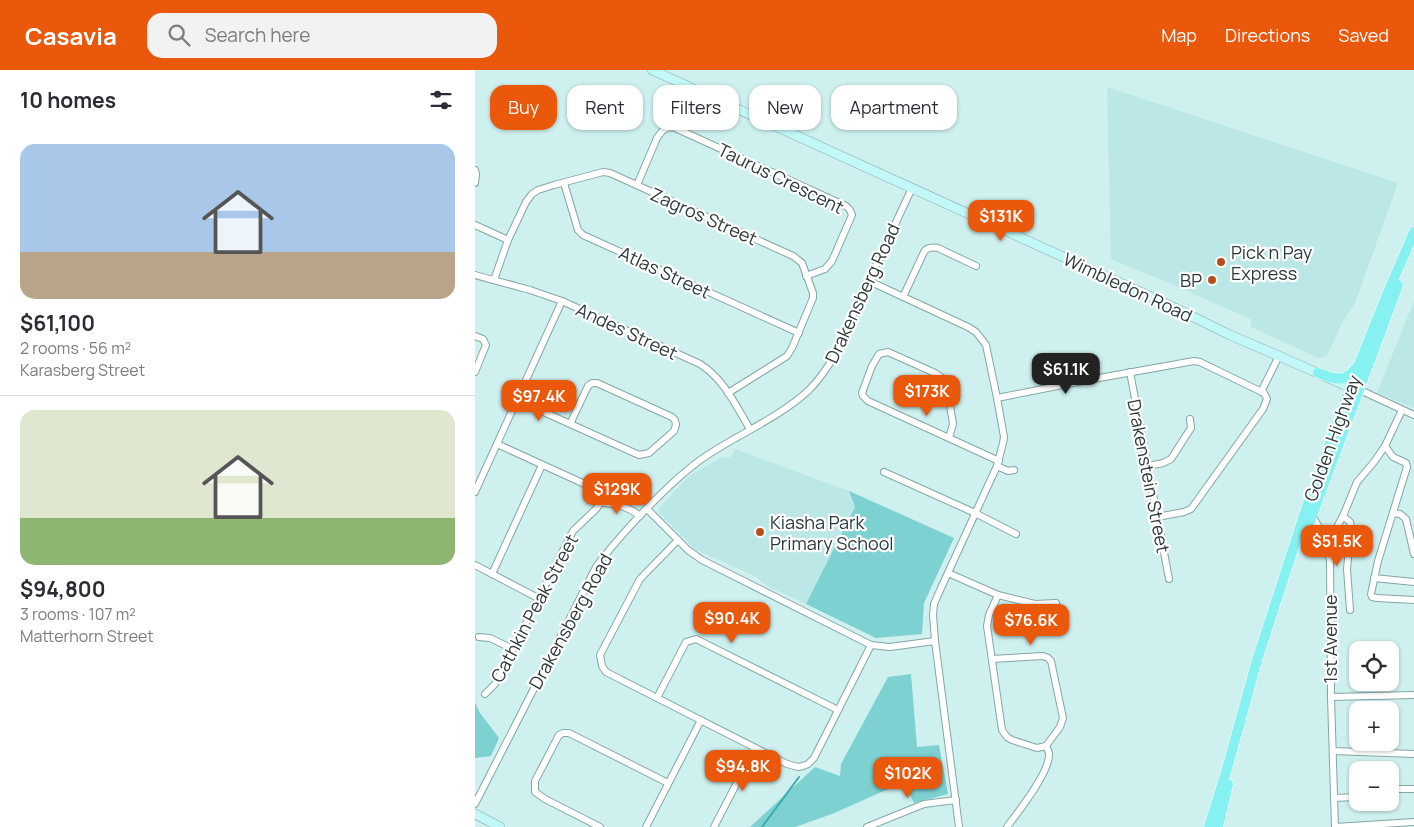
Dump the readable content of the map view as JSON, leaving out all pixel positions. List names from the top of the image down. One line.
{"streets":{"main road":["Golden Highway"],"street":["Taurus Crescent","Zagros Street","Atlas Street","Wimbledon Road","Drakensberg Road","Andes Street","Drakenstein Street","Cathkin Peak Street","1st Avenue"]},"crossings":[["Taurus Crescent","Zagros Street"],["Zagros Street","Atlas Street"],["Zagros Street","Andes Street"],["Wimbledon Road","Drakensberg Road"],["Wimbledon Road","Golden Highway"],["Wimbledon Road","1st Avenue"],["Drakensberg Road","Andes Street"]],"places":["Pick n Pay Express","BP","Kiasha Park Primary School"],"page":{"header":"Casavia","search":"Search here","nav":["Map","Directions","Saved"],"heading":"10 homes","chip":["Buy","Rent","Filters","New","Apartment"],"list":[{"name":"$61,100","note":"2 rooms · 56 m² · Karasberg Street"},{"name":"$94,800","note":"3 rooms · 107 m² · Matterhorn Street"}],"price":["$131K","$61.1K","$173K","$97.4K","$129K","$51.5K","$90.4K","$76.6K","$94.8K","$102K"],"map_buttons":["+","−"]}}
